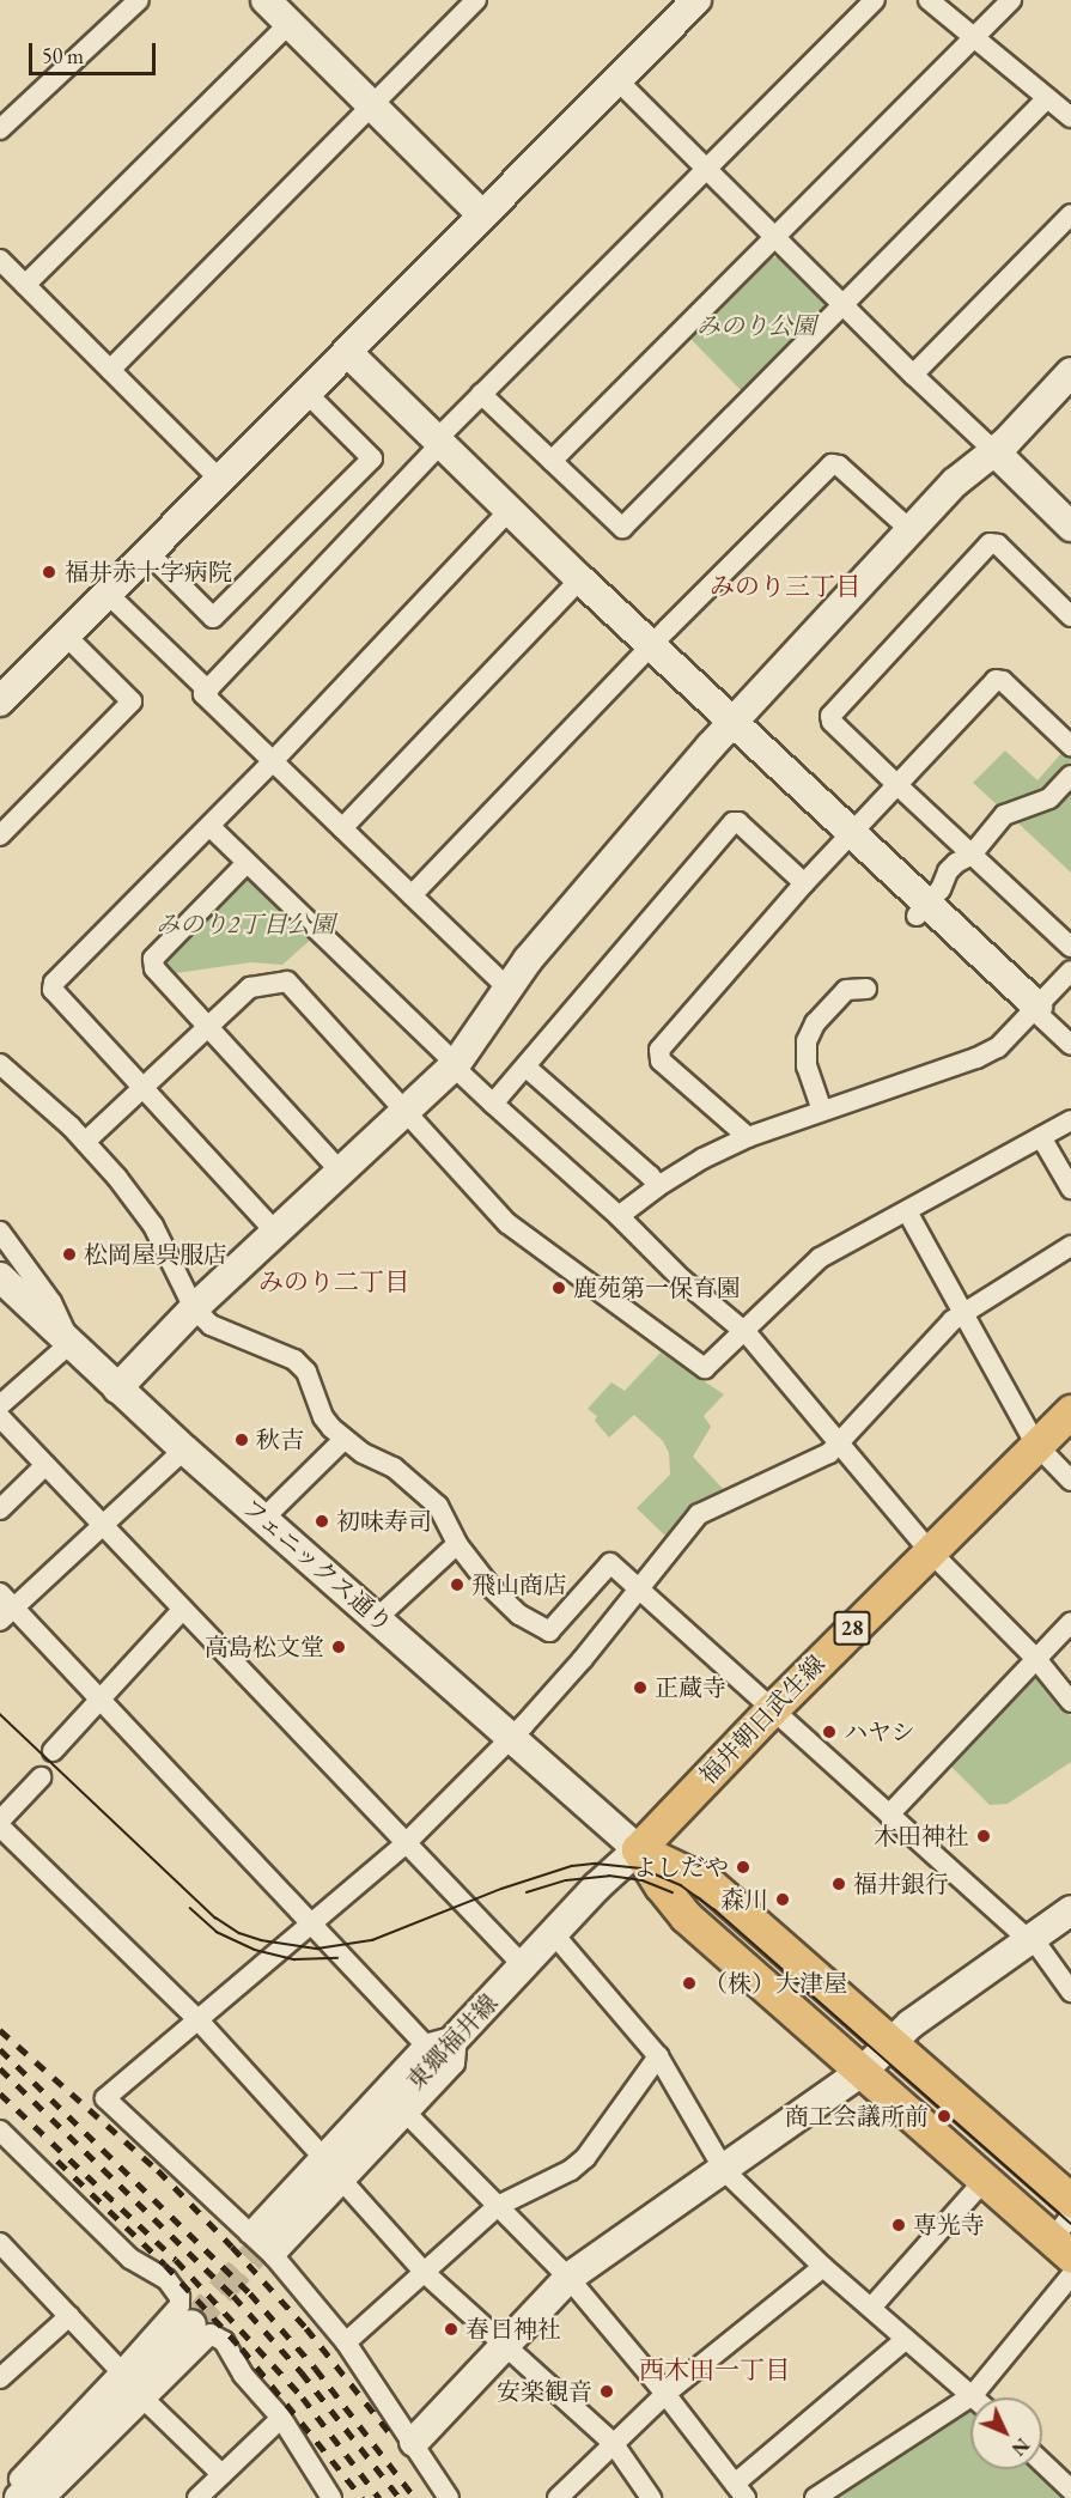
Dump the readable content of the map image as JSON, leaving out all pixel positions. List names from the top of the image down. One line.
{"streets":{"main road":["フェニックス通り","28","福井朝日武生線"],"street":["東郷福井線"]},"crossings":[["フェニックス通り","福井朝日武生線"],["フェニックス通り","東郷福井線"],["福井朝日武生線","東郷福井線"]],"districts":["みのり三丁目","みのり二丁目","西木田一丁目"],"parks":["みのり公園","みのり2丁目公園"],"places":["福井赤十字病院","松岡屋呉服店","鹿苑第一保育園","秋吉","初味寿司","飛山商店","高島松文堂","正蔵寺","ハヤシ","木田神社","よしだや","福井銀行","森川","（株）大津屋","商工会議所前","専光寺","春日神社","安楽観音"],"scale_bar":"50 m","north":"bottom right"}
